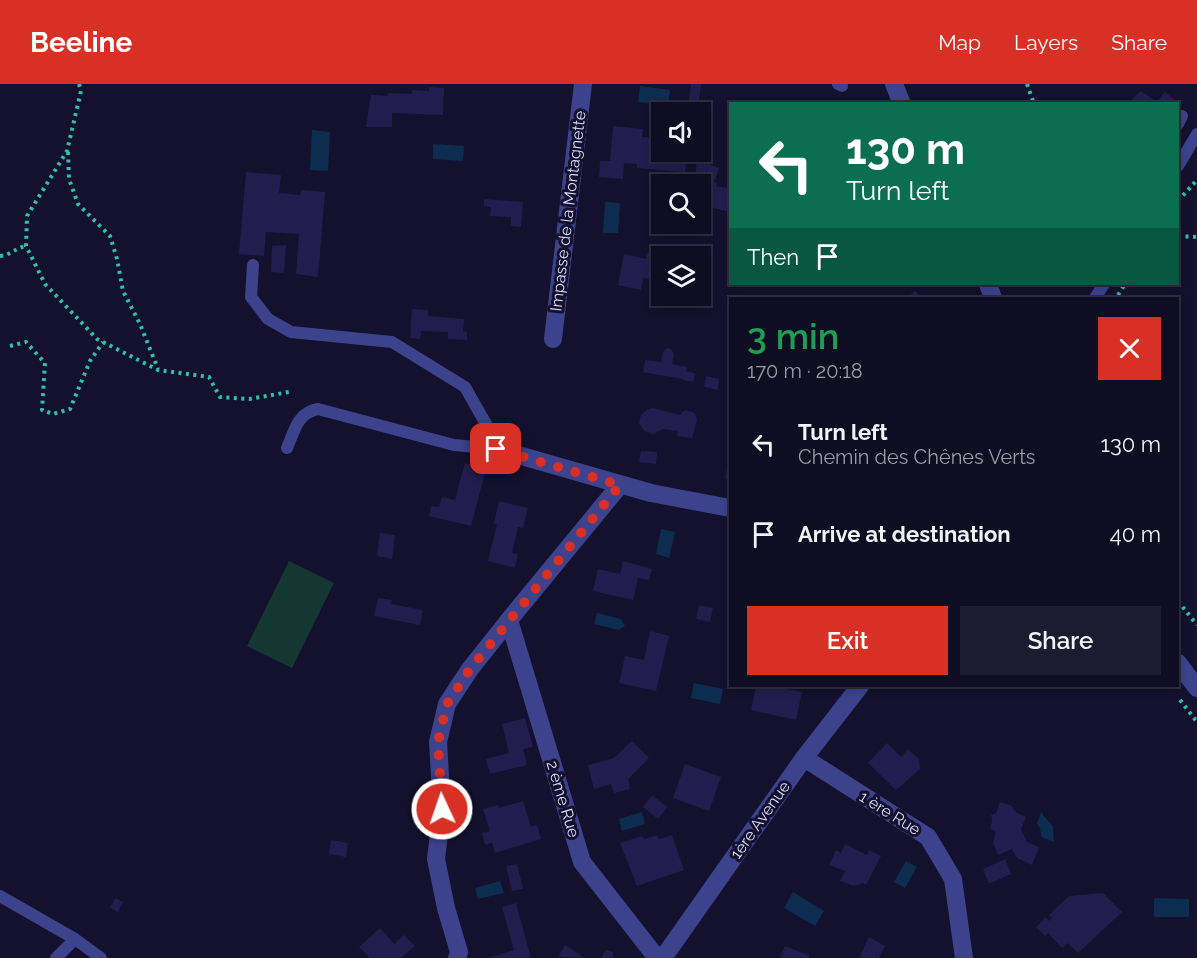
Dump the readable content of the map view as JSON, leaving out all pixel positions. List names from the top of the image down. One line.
{"streets":{"street":["Impasse de la Montagnette","2 ème Rue","1 ère Rue","1ère Avenue"]},"crossings":[["1 ère Rue","1ère Avenue"]],"page":{"header":"Beeline","nav":["Map","Layers","Share"],"turn":["130 m","Turn left"],"then":"Then","heading":["3 min","170 m · 20:18"],"list":[{"name":"Turn left","note":"Chemin des Chênes Verts","value":"130 m"},{"name":"Arrive at destination","value":"40 m"}],"buttons":["Exit","Share"]}}
